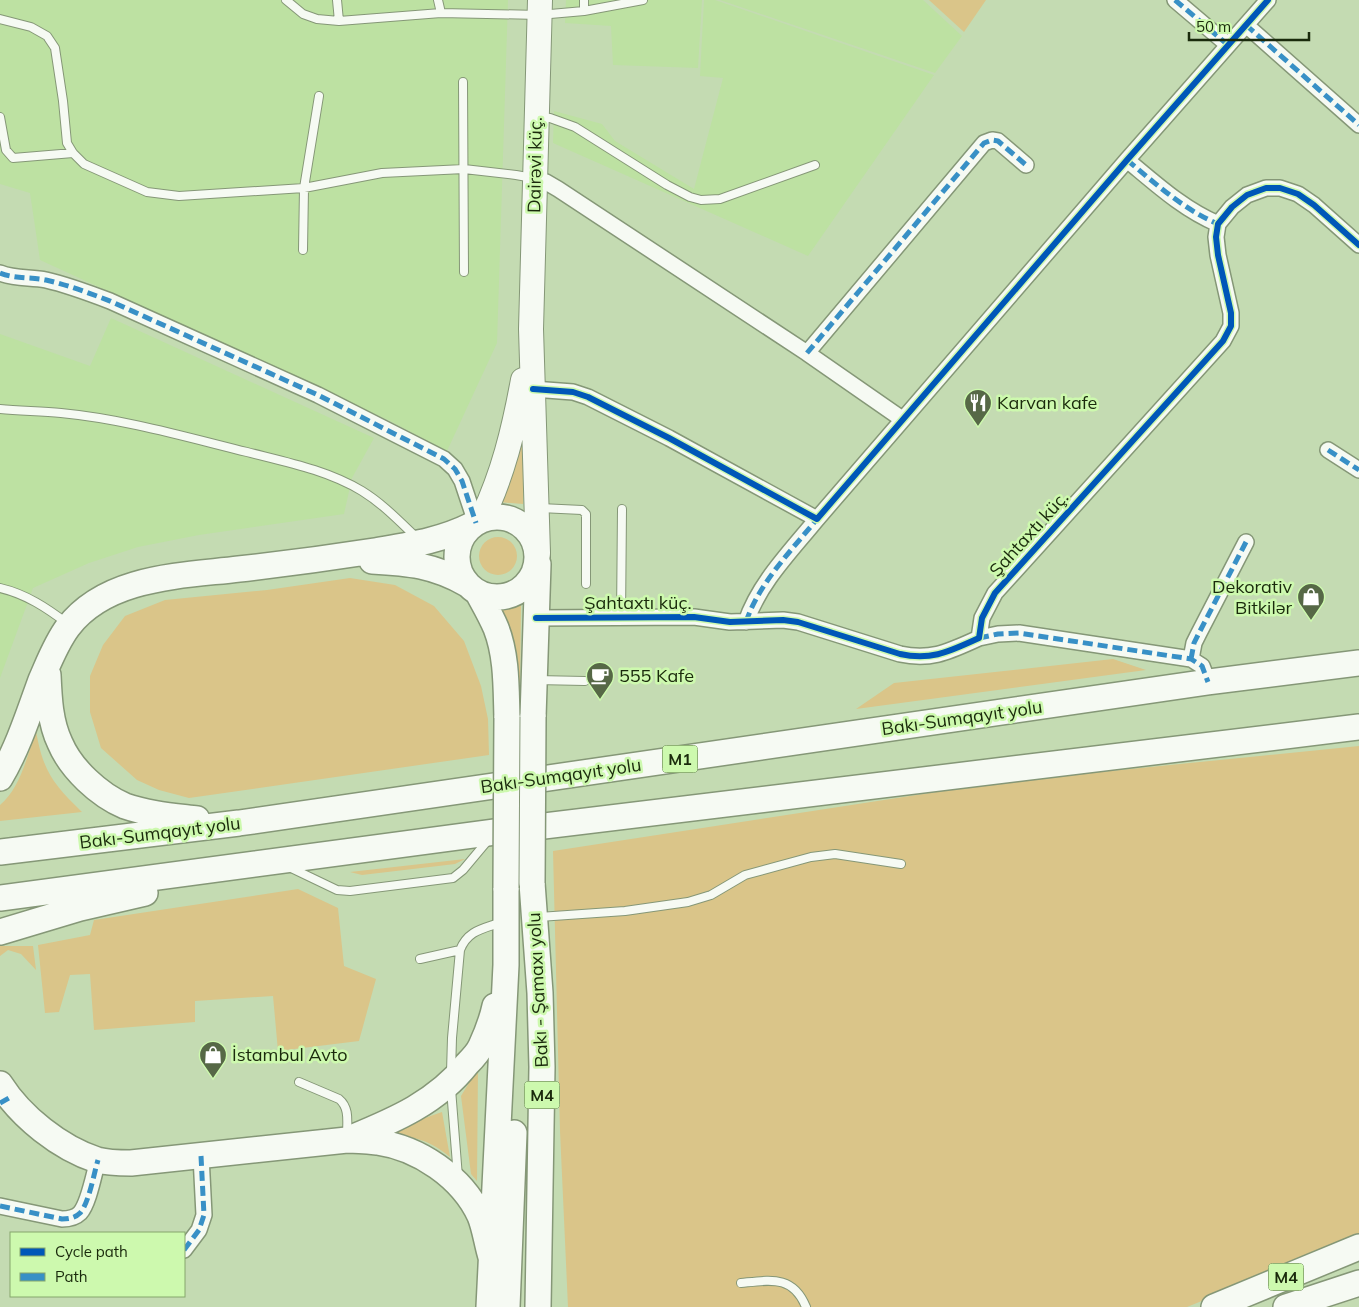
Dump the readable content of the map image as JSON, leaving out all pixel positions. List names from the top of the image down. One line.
{"streets":{"highway":["Bakı-Sumqayıt yolu","M1","Bakı - Şamaxı yolu","M4"],"main road":["Dairəvi küç."],"street":["Şahtaxtı küç."]},"crossings":[["Dairəvi küç.","Bakı - Şamaxı yolu"],["Şahtaxtı küç.","Bakı - Şamaxı yolu"]],"places":{"restaurant":["Karvan kafe"],"shop":["Dekorativ Bitkilər","İstambul Avto"],"cafe":["555 Kafe"]},"legend":["Cycle path","Path"],"scale_bar":"50 m"}
